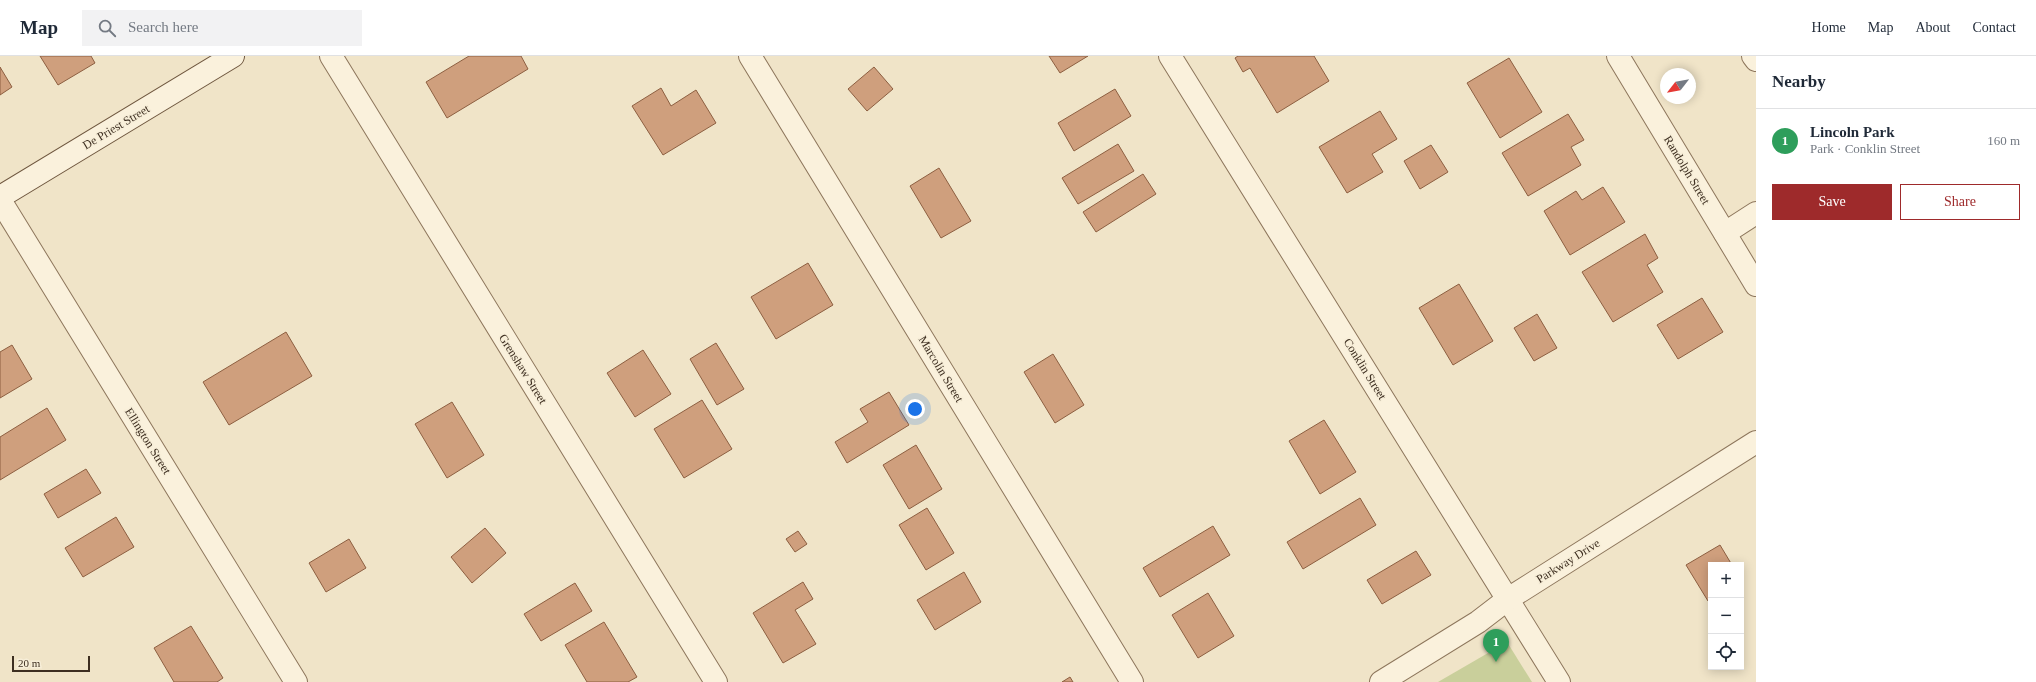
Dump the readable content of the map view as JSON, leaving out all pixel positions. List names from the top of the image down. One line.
{"streets":{"street":["De Priest Street","Randolph Street","Grenshaw Street","Marcolin Street","Conklin Street","Ellington Street","Parkway Drive"]},"crossings":[["De Priest Street","Ellington Street"],["Conklin Street","Parkway Drive"]],"scale_bar":"20 m","north":"bottom left","page":{"header":"Map","search":"Search here","nav":["Home","Map","About","Contact"],"heading":"Nearby","list":[{"mark":"1","name":"Lincoln Park","note":"Park · Conklin Street","value":"160 m"}],"buttons":["Save","Share"],"map_buttons":["+","−"],"pins":"1","scale":"20 m"}}
